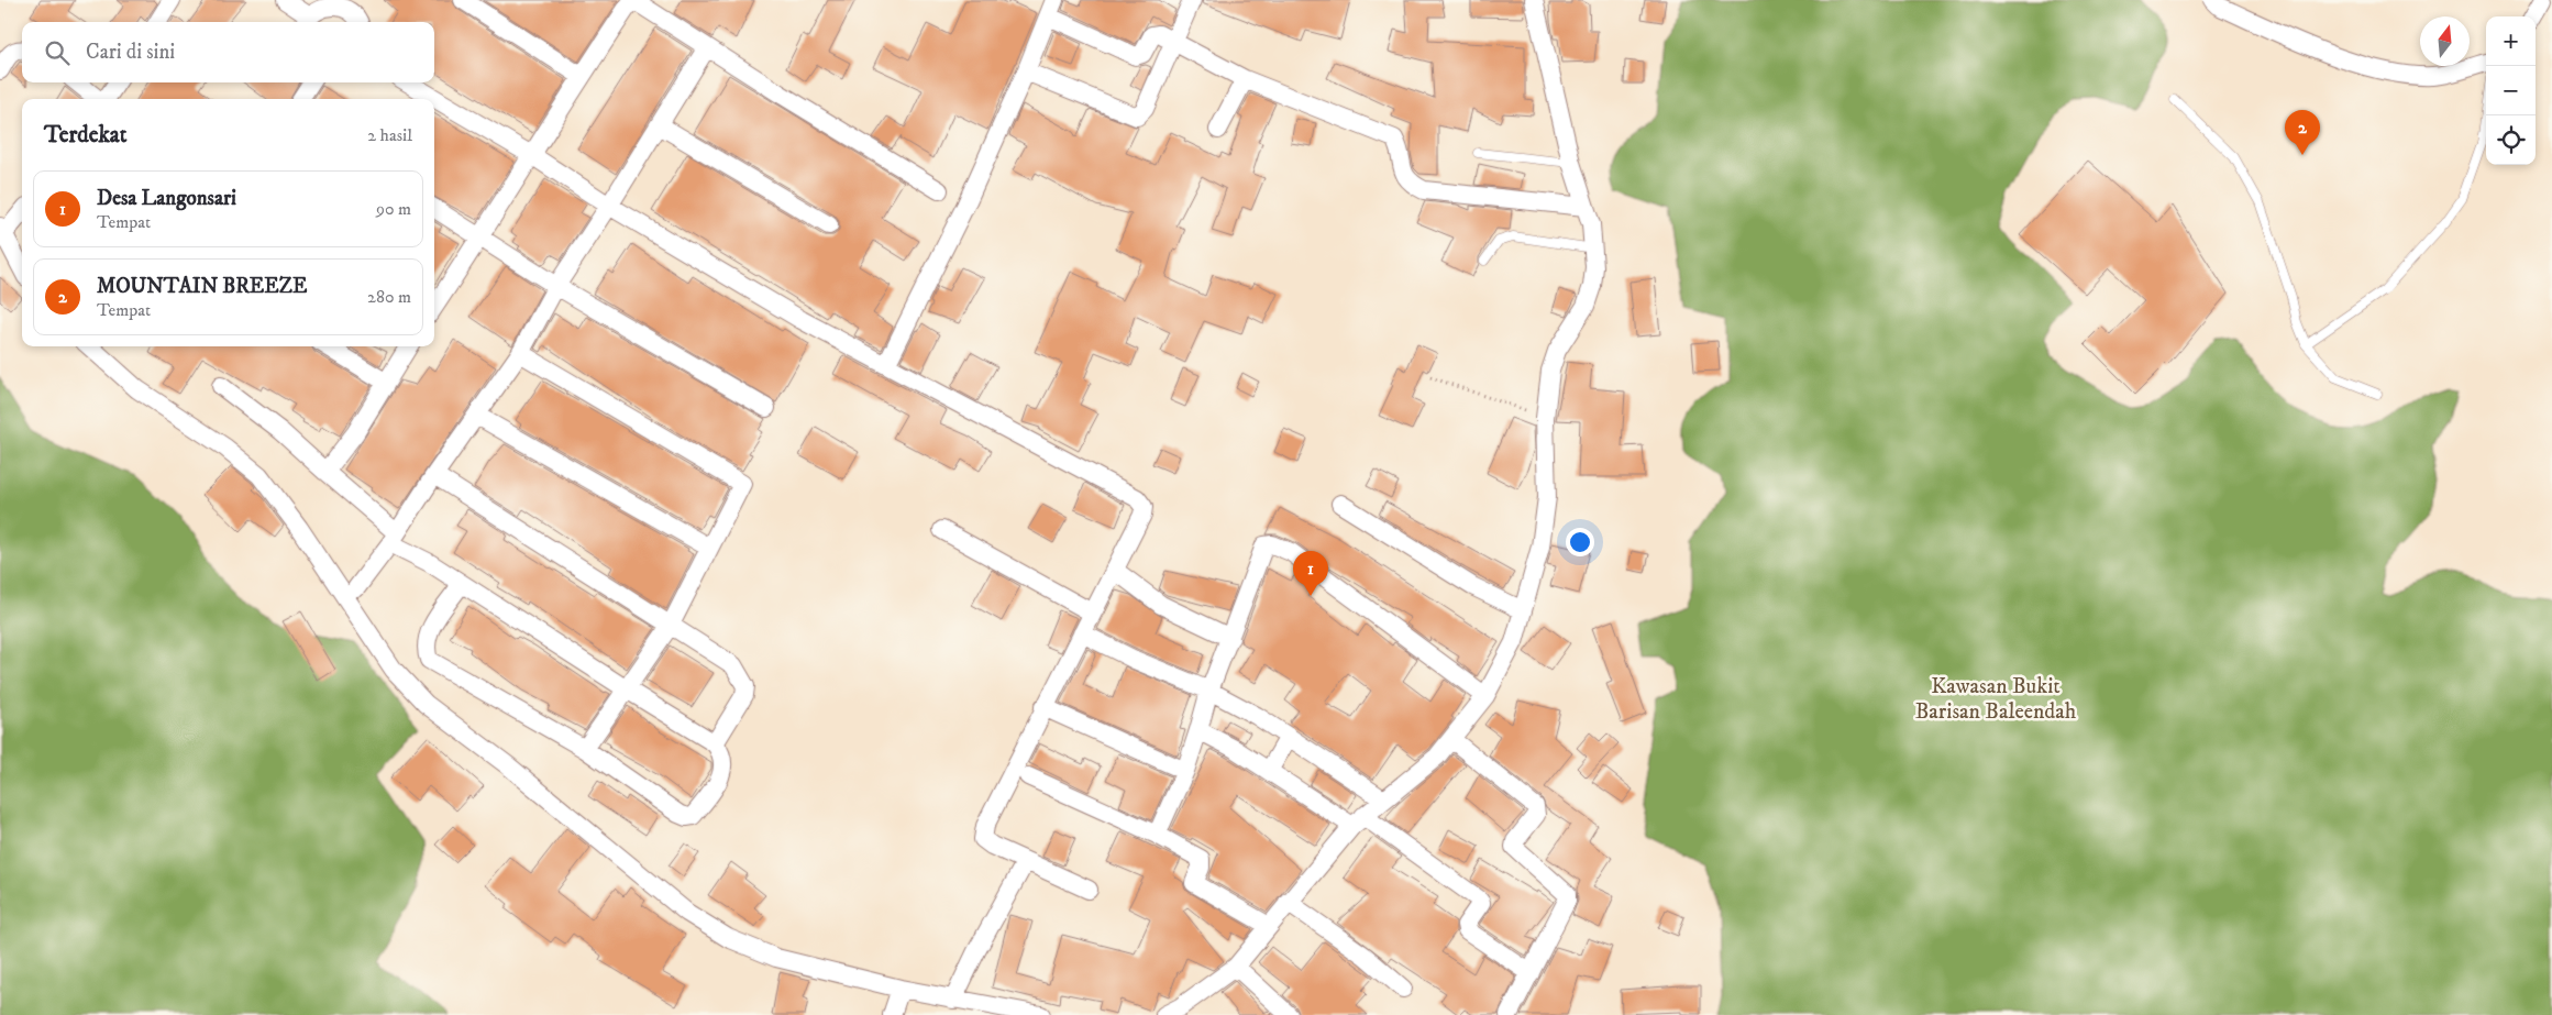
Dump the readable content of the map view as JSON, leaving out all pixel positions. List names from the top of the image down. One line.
{"parks":["Kawasan Bukit Barisan Baleendah"],"north":"top","page":{"map_buttons":["+","−"],"search":"Cari di sini","heading":["Terdekat","2 hasil"],"pins":["2","1"],"list":[{"mark":"1","name":"Desa Langonsari","note":"Tempat","value":"90 m"},{"mark":"2","name":"MOUNTAIN BREEZE","note":"Tempat","value":"280 m"}]}}
